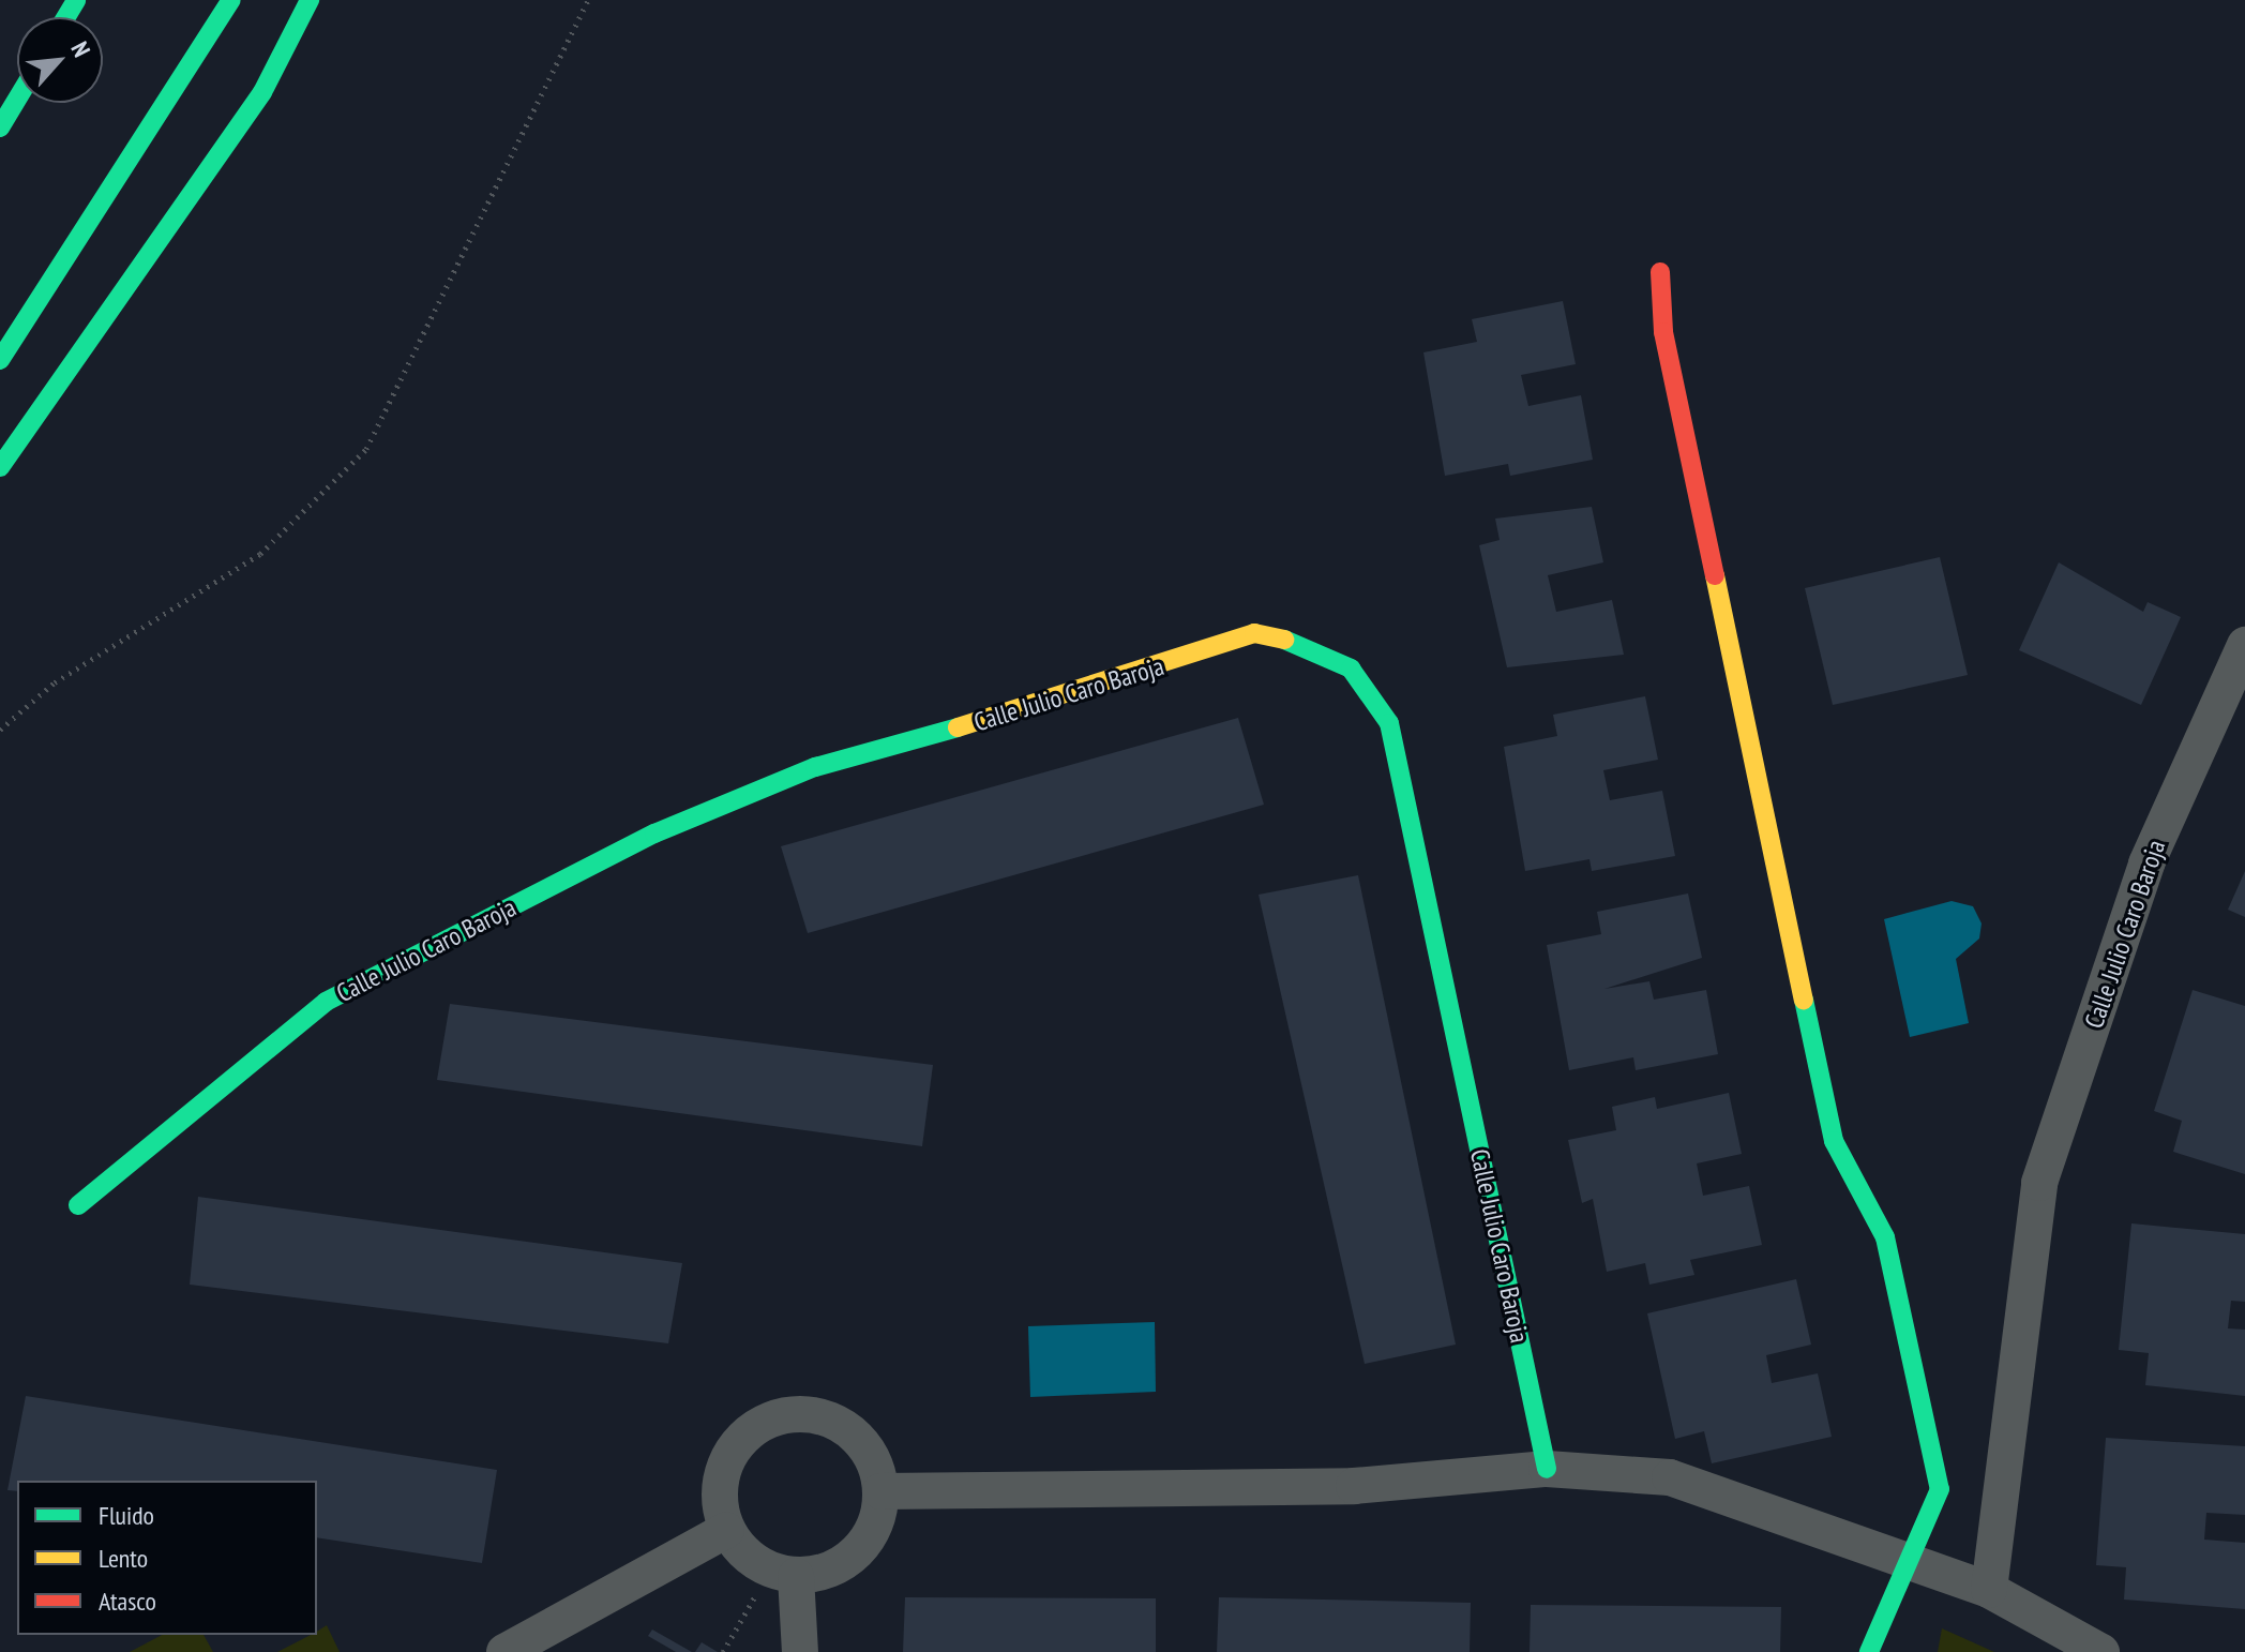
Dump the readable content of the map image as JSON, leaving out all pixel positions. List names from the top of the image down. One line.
{"streets":{"main road":["Calle Julio Caro Baroja"]},"legend":["Fluido","Lento","Atasco"],"north":"top right"}
